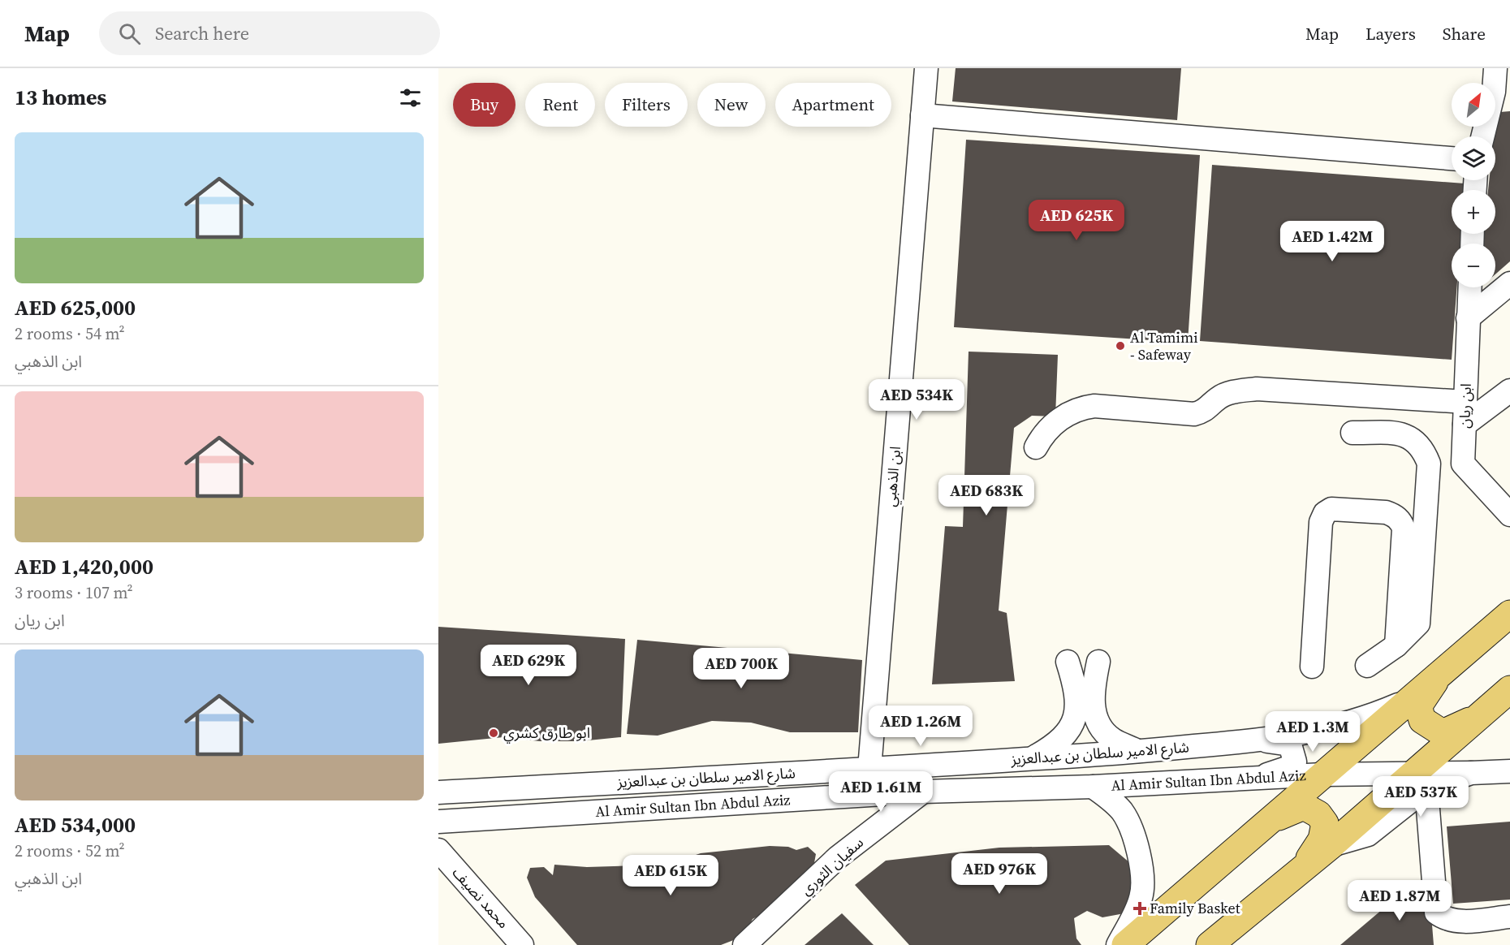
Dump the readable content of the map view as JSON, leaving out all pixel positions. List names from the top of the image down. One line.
{"streets":{"street":["ابن ريان","ابن الذهبي","شارع الامير سلطان بن عبدالعزيز","Al Amir Sultan Ibn Abdul Aziz","سفيان الثوري","محمد نصيف"]},"crossings":[["ابن الذهبي","شارع الامير سلطان بن عبدالعزيز"],["Al Amir Sultan Ibn Abdul Aziz","سفيان الثوري"]],"places":{"other":["Al Tamimi - Safeway","ابو طارق كشري"],"health":["Family Basket"]},"north":"top right","page":{"header":"Map","search":"Search here","nav":["Map","Layers","Share"],"heading":"13 homes","map_buttons":["+","−"],"chip":["Buy","Rent","Filters","New","Apartment"],"list":[{"name":"AED 625,000","note":"2 rooms · 54 m² · ابن الذهبي"},{"name":"AED 1,420,000","note":"3 rooms · 107 m² · ابن ريان"},{"name":"AED 534,000","note":"2 rooms · 52 m² · ابن الذهبي"}],"price":["AED 625K","AED 1.42M","AED 534K","AED 683K","AED 629K","AED 700K","AED 1.26M","AED 1.3M","AED 1.61M","AED 537K","AED 976K","AED 615K","AED 1.87M"]}}
